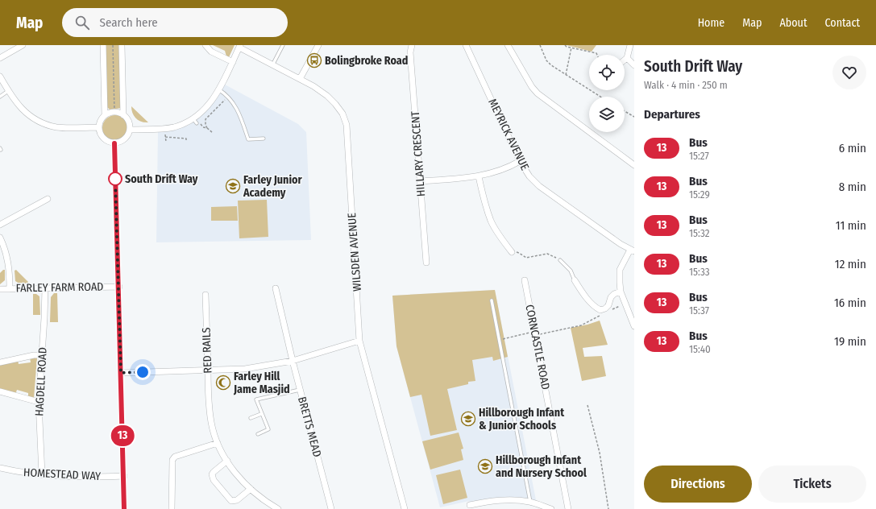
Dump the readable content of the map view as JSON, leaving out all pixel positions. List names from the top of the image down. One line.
{"streets":{"street":["MEYRICK AVENUE","HILLARY CRESCENT","WILSDEN AVENUE","FARLEY FARM ROAD","CORNCASTLE ROAD","RED RAILS","HAGDELL ROAD","BRETTS MEAD","HOMESTEAD WAY"]},"crossings":[["FARLEY FARM ROAD","HAGDELL ROAD"],["HAGDELL ROAD","HOMESTEAD WAY"]],"places":{"bus stop":["Bolingbroke Road"],"other":["South Drift Way"],"school or university":["Farley Junior Academy","Hillborough Infant & Junior Schools","Hillborough Infant and Nursery School"],"mosque":["Farley Hill Jame Masjid"]},"lines":["bus line 13"],"page":{"header":"Map","search":"Search here","nav":["Home","Map","About","Contact"],"on_map":"13","heading":[["South Drift Way","Walk · 4 min · 250 m"],"Departures"],"list":[{"mark":"13","name":"Bus","note":"15:27","value":"6 min"},{"mark":"13","name":"Bus","note":"15:29","value":"8 min"},{"mark":"13","name":"Bus","note":"15:32","value":"11 min"},{"mark":"13","name":"Bus","note":"15:33","value":"12 min"},{"mark":"13","name":"Bus","note":"15:37","value":"16 min"},{"mark":"13","name":"Bus","note":"15:40","value":"19 min"}],"buttons":["Directions","Tickets"]}}
